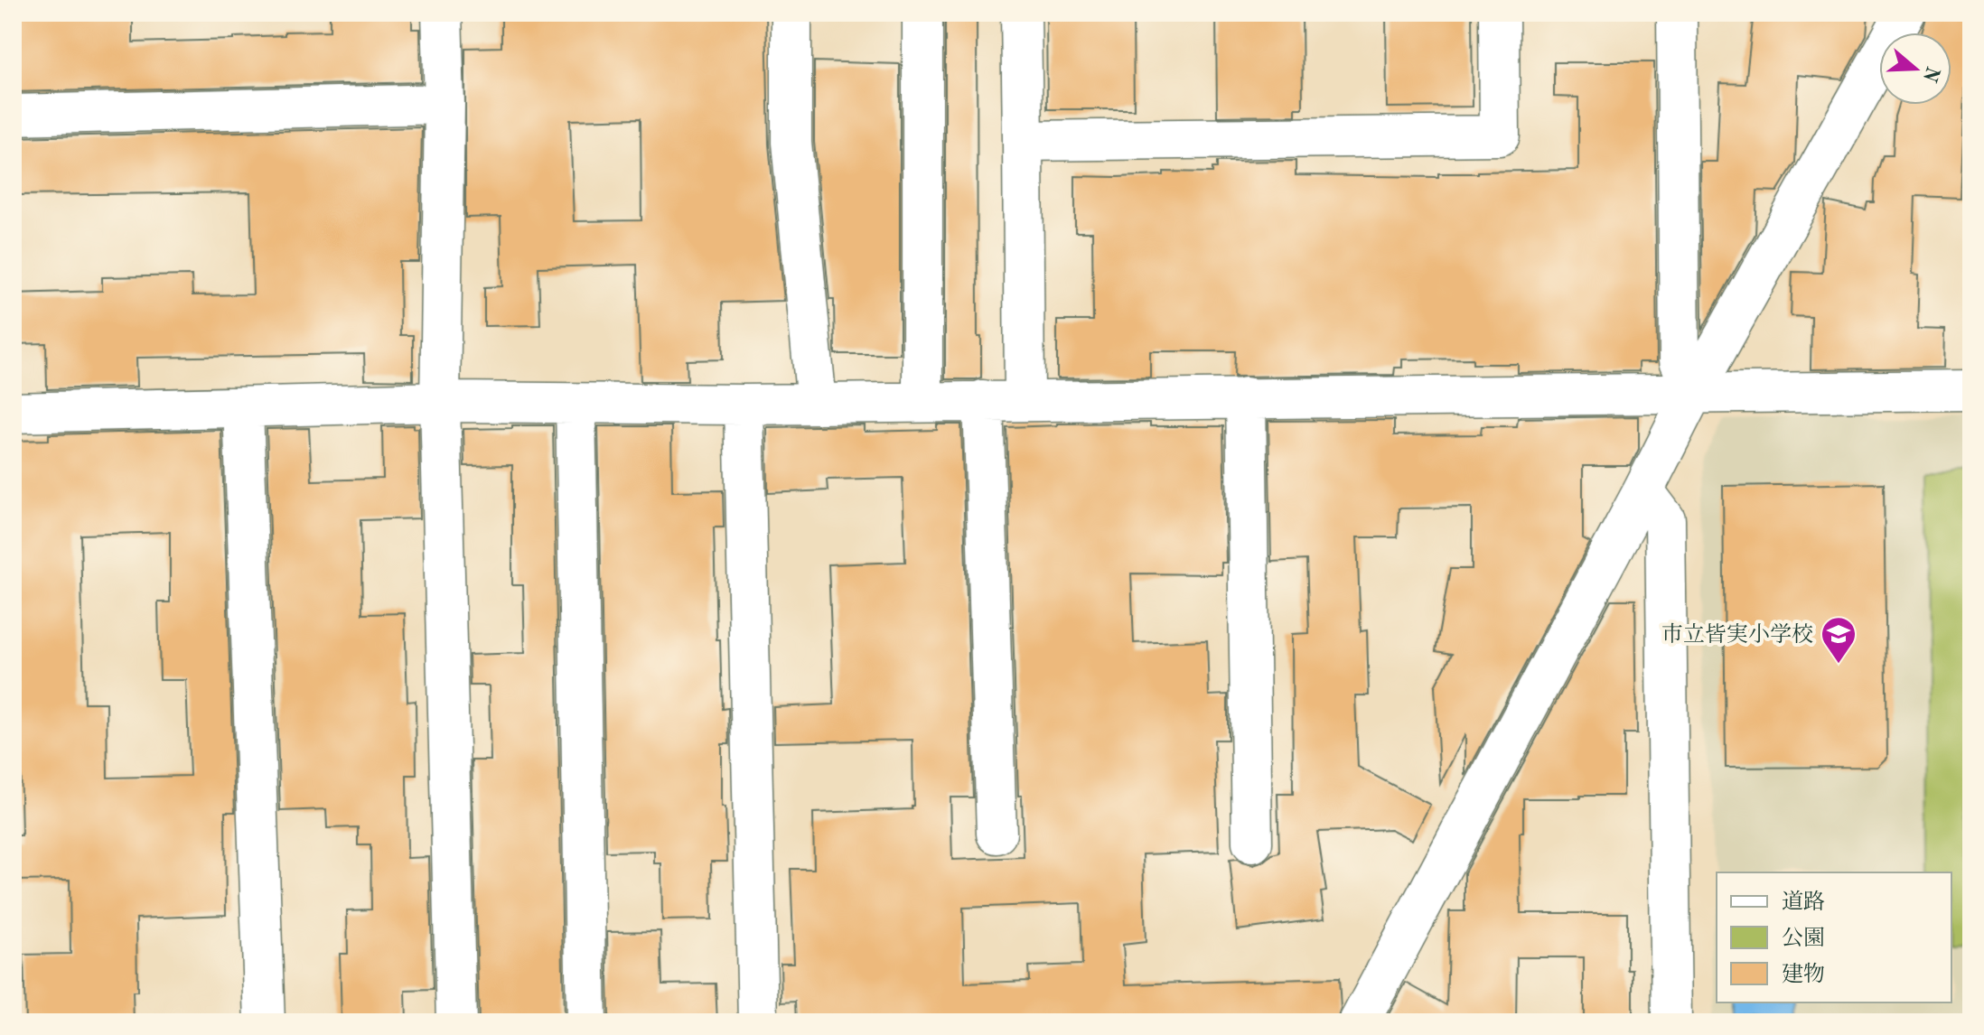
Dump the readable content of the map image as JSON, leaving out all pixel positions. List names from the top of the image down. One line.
{"places":{"school or university":["市立皆実小学校"]},"legend":["道路","公園","建物"],"north":"right"}
